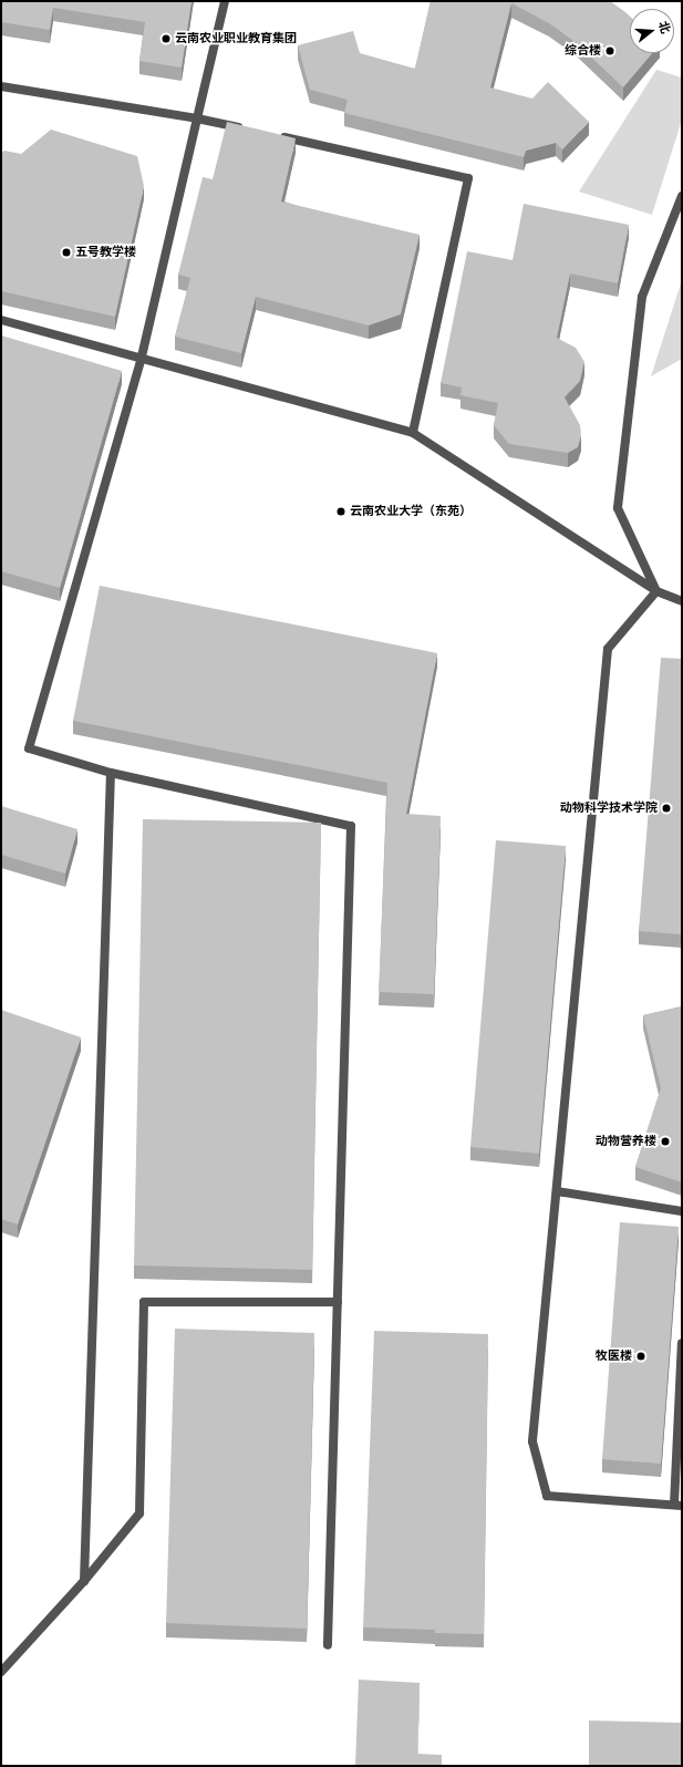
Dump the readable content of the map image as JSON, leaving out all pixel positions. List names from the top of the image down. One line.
{"places":["云南农业职业教育集团","综合楼","五号教学楼","云南农业大学（东苑）","动物科学技术学院","动物营养楼","牧医楼"],"north":"right"}
